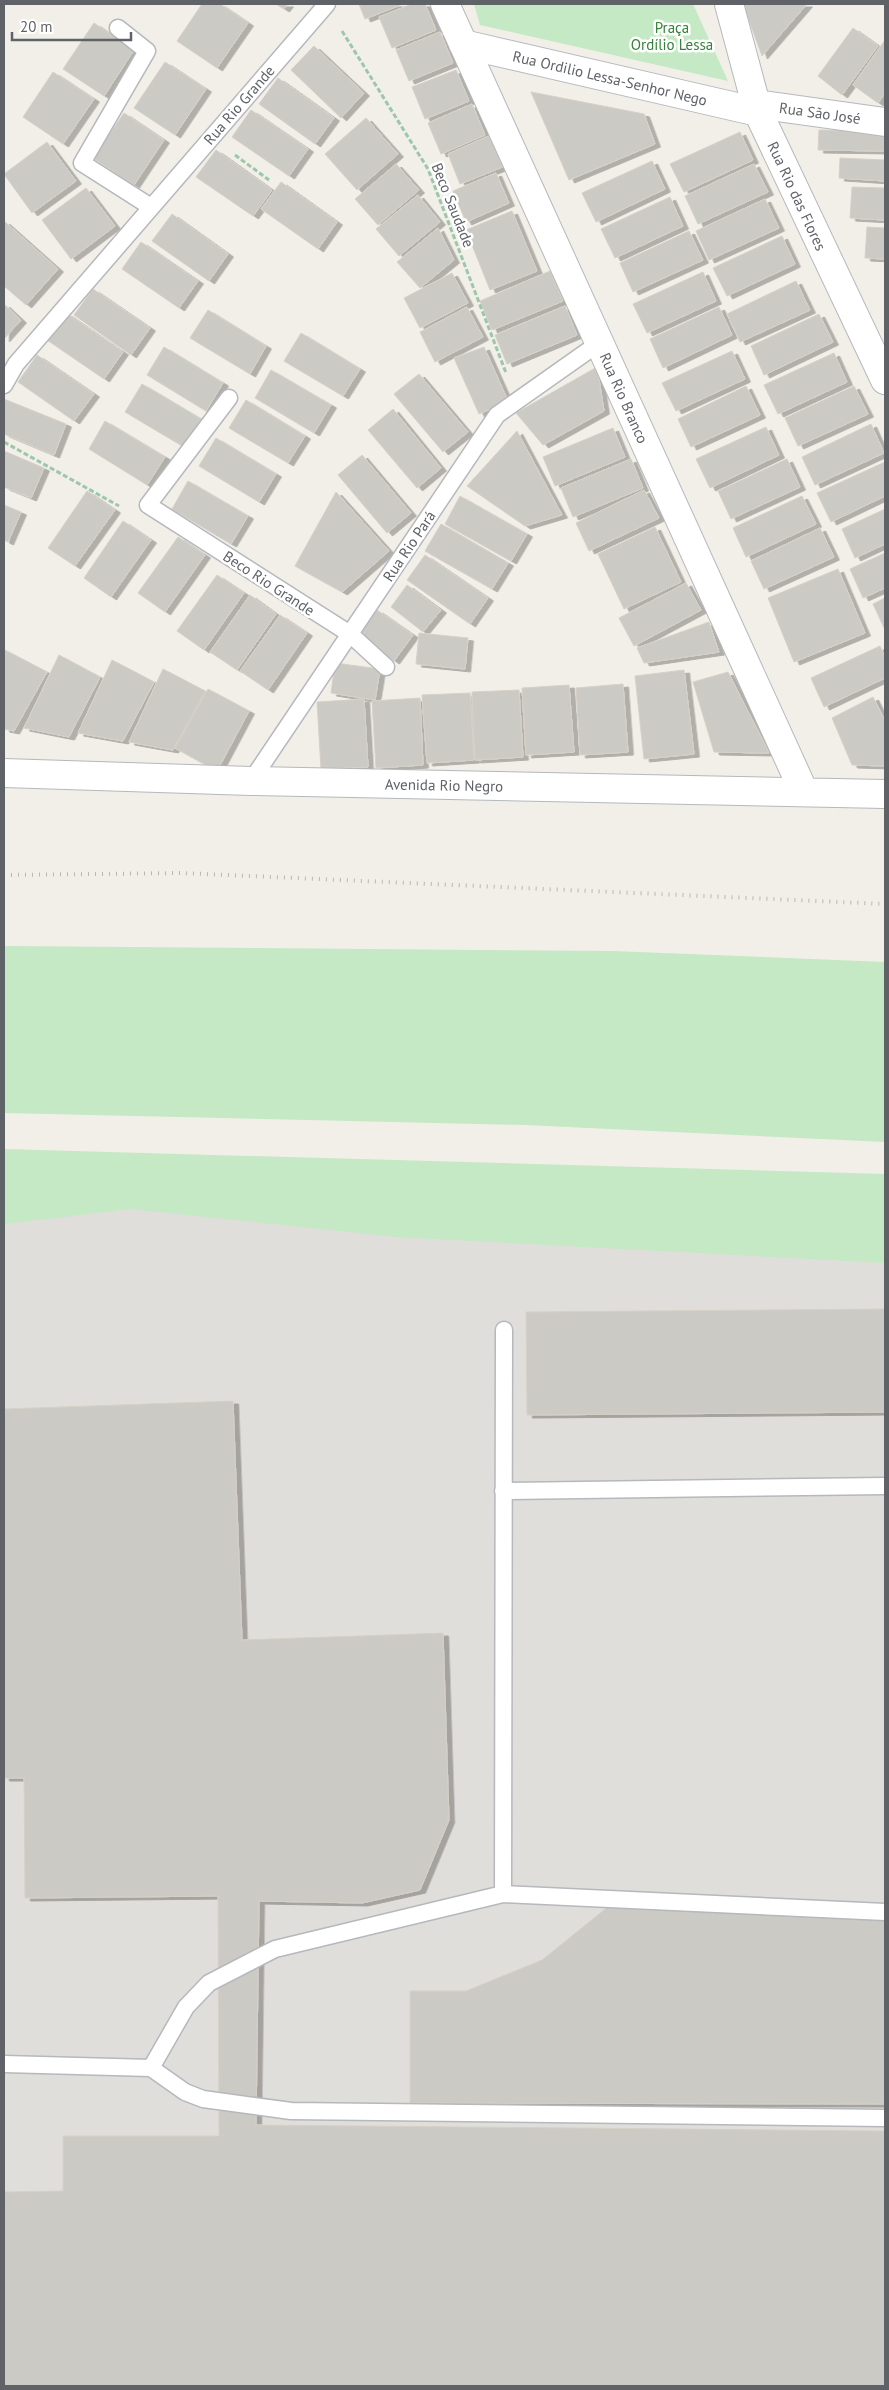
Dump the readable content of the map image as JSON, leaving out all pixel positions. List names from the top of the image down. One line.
{"streets":{"street":["Rua Ordilio Lessa-Senhor Nego","Rua São José","Rua Rio das Flores","Rua Rio Branco","Avenida Rio Negro"],"lane":["Rua Rio Grande","Rua Rio Pará","Beco Rio Grande"],"path":["Beco Saudade"]},"crossings":[["Rua Ordilio Lessa-Senhor Nego","Rua São José"],["Rua Ordilio Lessa-Senhor Nego","Rua Rio das Flores"],["Rua Ordilio Lessa-Senhor Nego","Rua Rio Branco"],["Rua Rio Grande","Beco Saudade"],["Rua São José","Rua Rio das Flores"],["Beco Saudade","Rua Rio Pará"],["Rua Rio Branco","Rua Rio Pará"],["Rua Rio Branco","Avenida Rio Negro"],["Rua Rio Pará","Beco Rio Grande"],["Rua Rio Pará","Avenida Rio Negro"]],"parks":["Praça Ordílio Lessa"],"scale_bar":"20 m"}
